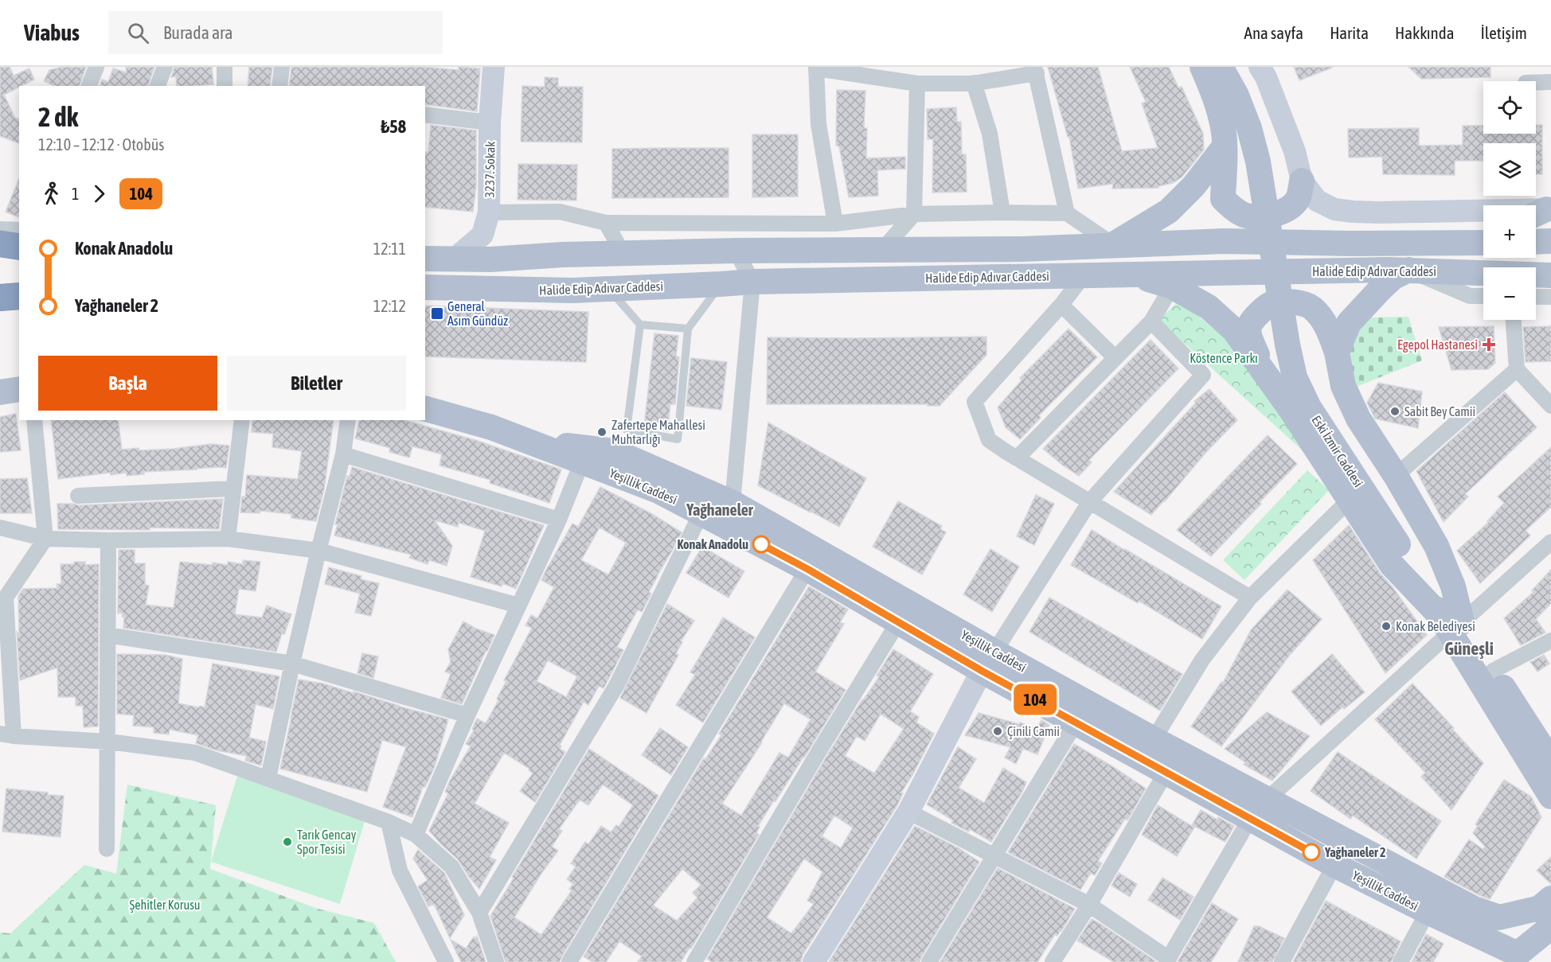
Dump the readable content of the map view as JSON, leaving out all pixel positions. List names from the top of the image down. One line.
{"streets":{"main road":["3237. Sokak","Halide Edip Adıvar Caddesi","Eski İzmir Caddesi","Yeşillik Caddesi"]},"crossings":[["3237. Sokak","Halide Edip Adıvar Caddesi"]],"districts":["Yağhaneler","Güneşli"],"parks":["Köstence Parkı","Şehitler Korusu"],"places":{"transit":["General Asım Gündüz"],"health":["Egepol Hastanesi"],"other":["Sabit Bey Camii","Zafertepe Mahallesi Muhtarlığı","Konak Anadolu","Konak Belediyesi","Çinili Camii","Tarık Gencay Spor Tesisi","Yağhaneler 2"]},"lines":["bus line 104"],"page":{"header":"Viabus","search":"Burada ara","nav":["Ana sayfa","Harita","Hakkında","İletişim"],"on_map":"104","map_buttons":["+","−"],"heading":["2 dk","12:10 – 12:12 · Otobüs","₺58"],"legs":["1","104"],"list":[{"name":"Konak Anadolu","value":"12:11"},{"name":"Yağhaneler 2","value":"12:12"}],"buttons":["Başla","Biletler"]}}
